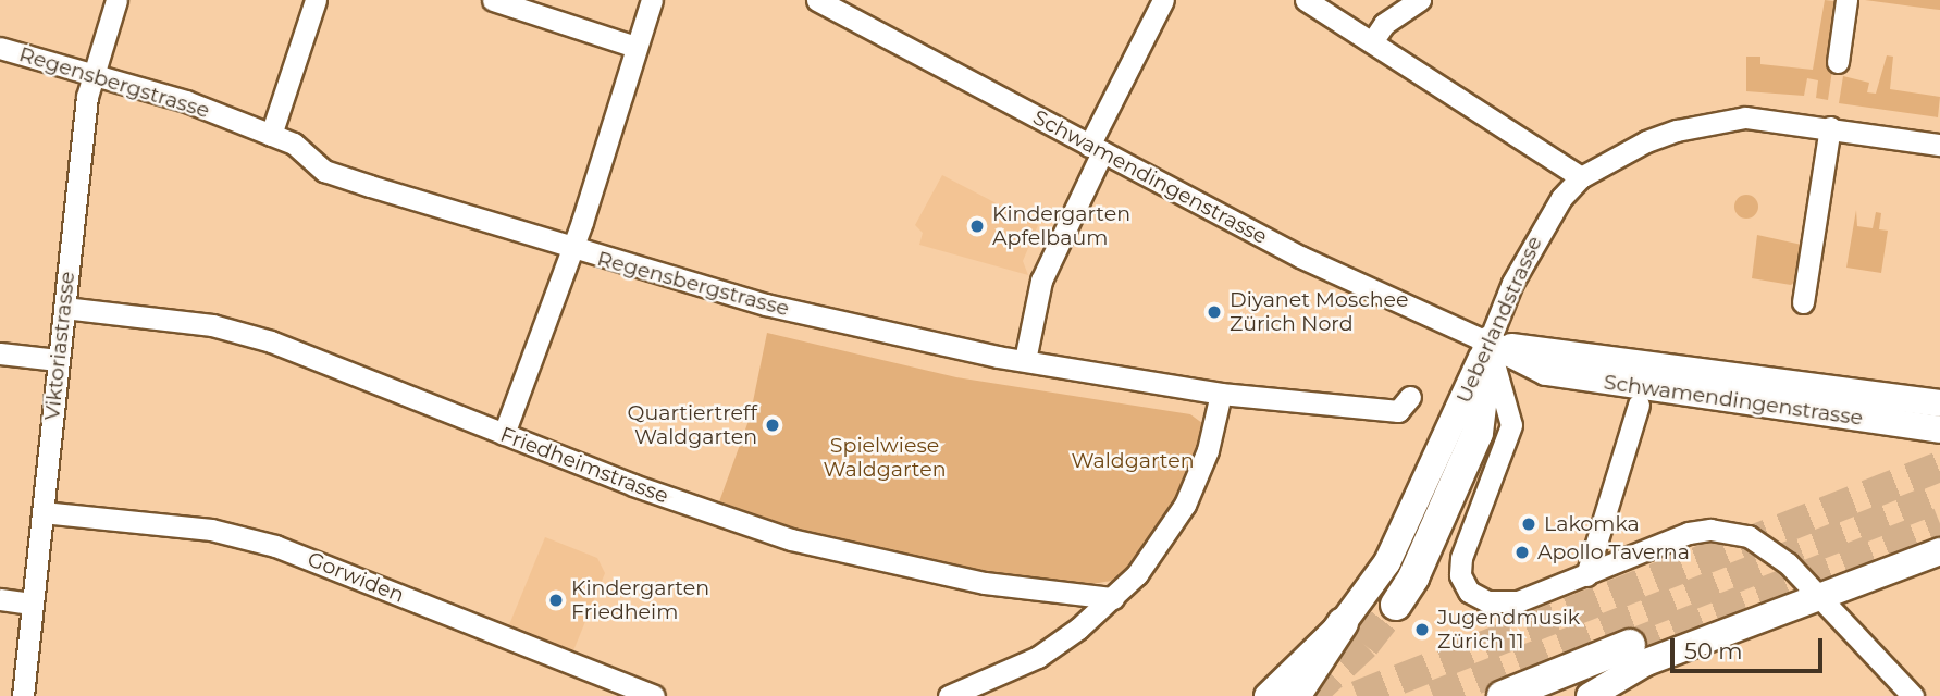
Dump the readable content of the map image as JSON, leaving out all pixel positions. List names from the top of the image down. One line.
{"streets":{"main road":["Schwamendingenstrasse","Ueberlandstrasse"],"street":["Regensbergstrasse","Viktoriastrasse","Friedheimstrasse","Gorwiden"]},"crossings":[["Regensbergstrasse","Viktoriastrasse"],["Schwamendingenstrasse","Ueberlandstrasse"],["Viktoriastrasse","Friedheimstrasse"],["Viktoriastrasse","Gorwiden"]],"parks":["Spielwiese Waldgarten","Waldgarten"],"places":["Kindergarten Apfelbaum","Diyanet Moschee Zürich Nord","Quartiertreff Waldgarten","Lakomka","Apollo Taverna","Kindergarten Friedheim","Jugendmusik Zürich 11"],"scale_bar":"50 m"}
